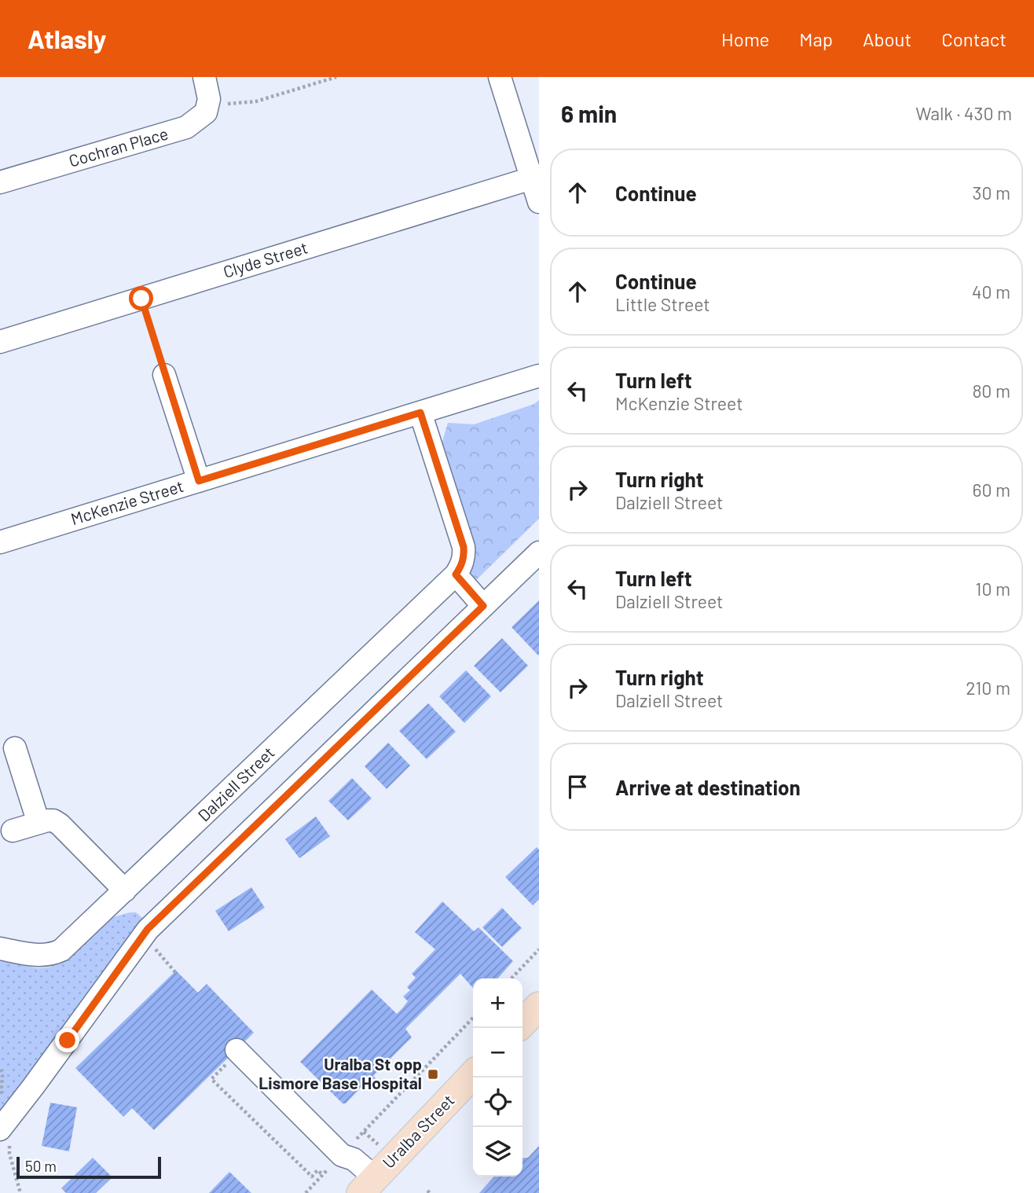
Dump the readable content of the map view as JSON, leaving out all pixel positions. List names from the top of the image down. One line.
{"streets":{"main road":["Uralba Street"],"street":["Cochran Place","Clyde Street","McKenzie Street","Dalziell Street"]},"crossings":[["McKenzie Street","Dalziell Street"]],"places":{"transit":["Uralba St opp Lismore Base Hospital"]},"scale_bar":"50 m","page":{"header":"Atlasly","nav":["Home","Map","About","Contact"],"heading":["6 min","Walk · 430 m"],"list":[["Continue","30 m"],["Continue","Little Street","40 m"],["Turn left","McKenzie Street","80 m"],["Turn right","Dalziell Street","60 m"],["Turn left","Dalziell Street","10 m"],["Turn right","Dalziell Street","210 m"],"Arrive at destination"],"map_buttons":["+","−"],"scale":"50 m"}}
